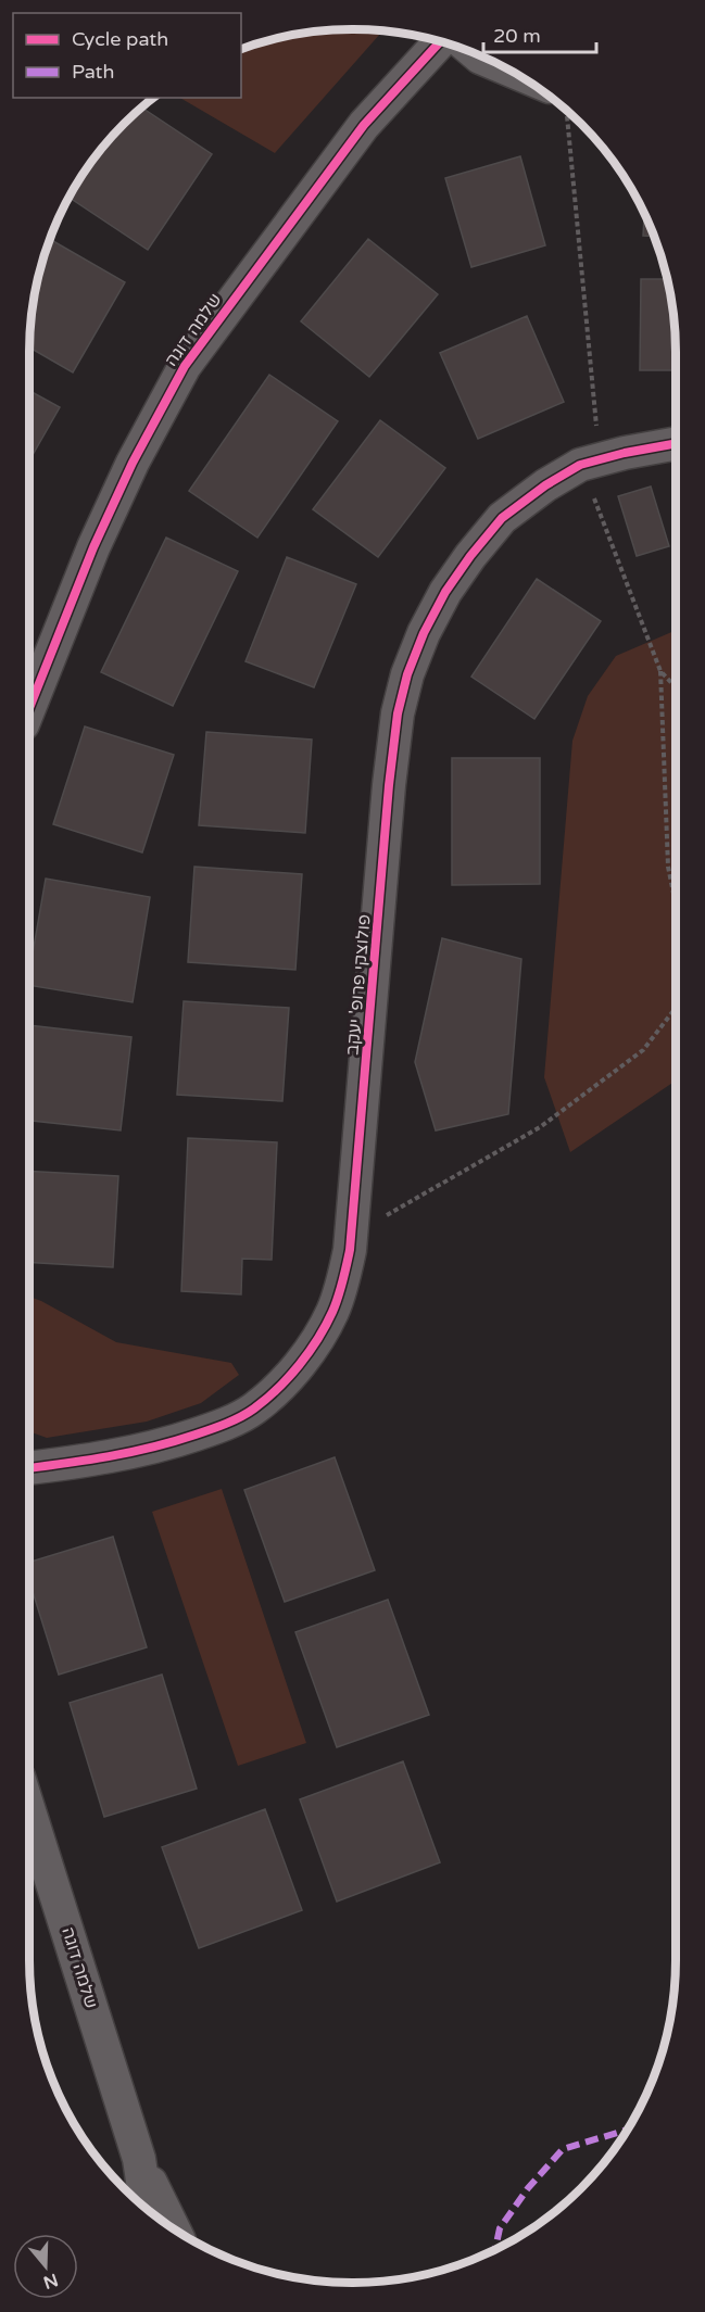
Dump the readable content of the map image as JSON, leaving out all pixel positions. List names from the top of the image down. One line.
{"streets":{"street":["שלמה דוגה","פולוצקי פרופ' יעקב"]},"legend":["Cycle path","Path"],"scale_bar":"20 m","north":"bottom"}
